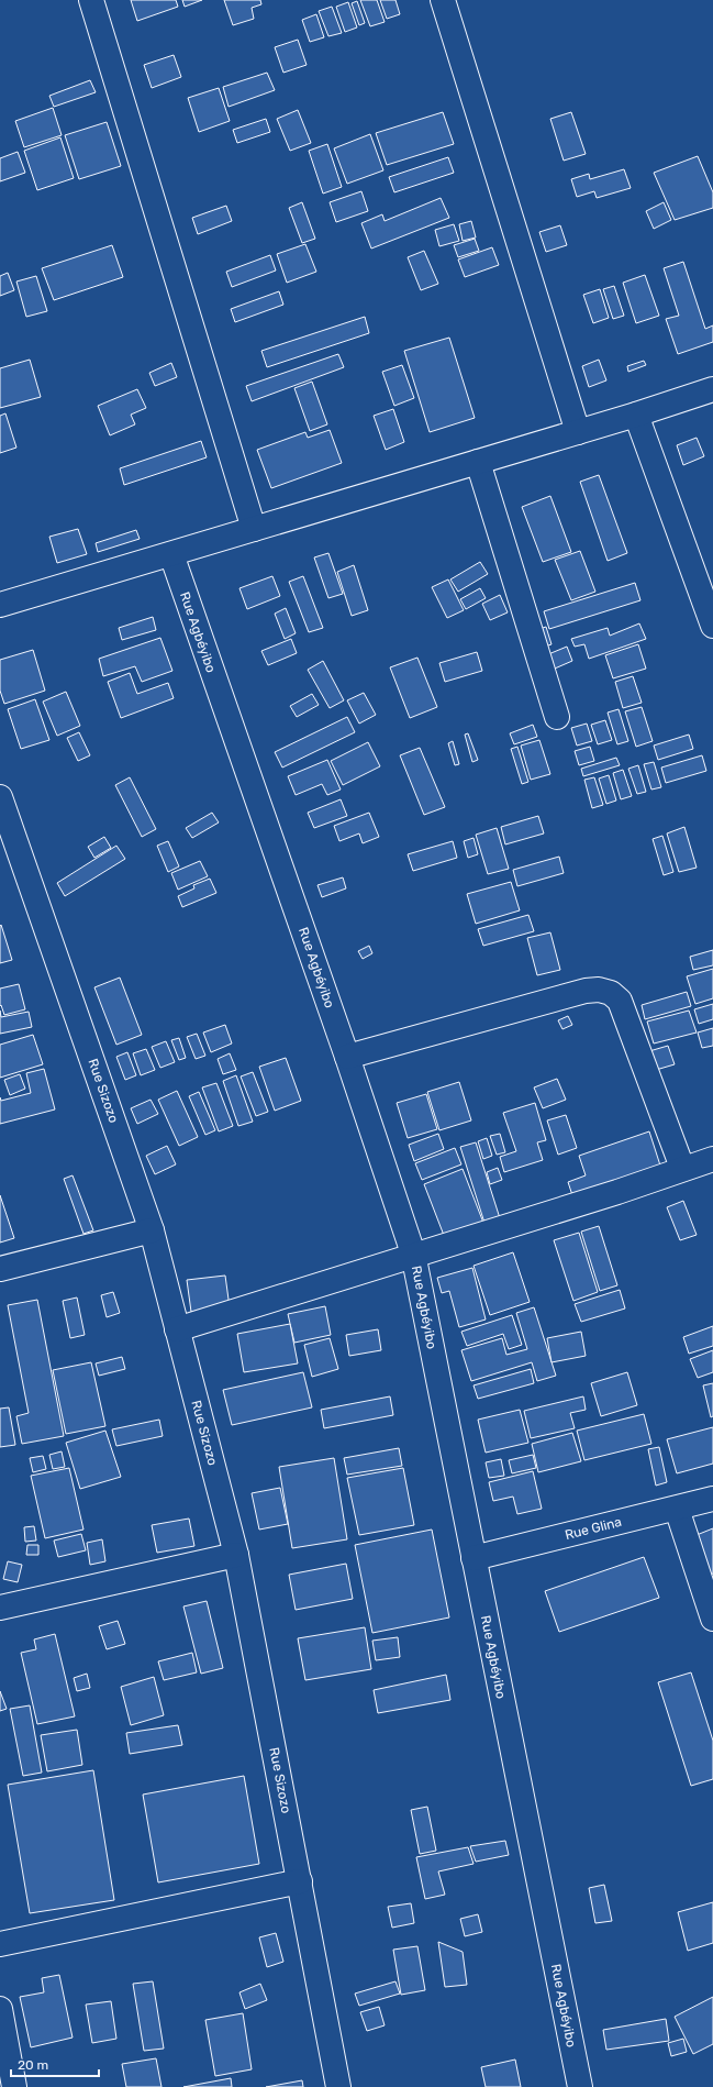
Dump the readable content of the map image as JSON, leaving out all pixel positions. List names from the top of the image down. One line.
{"streets":{"street":["Rue Agbéyibo","Rue Sizozo","Rue Glina"]},"crossings":[["Rue Agbéyibo","Rue Glina"]],"scale_bar":"20 m"}
